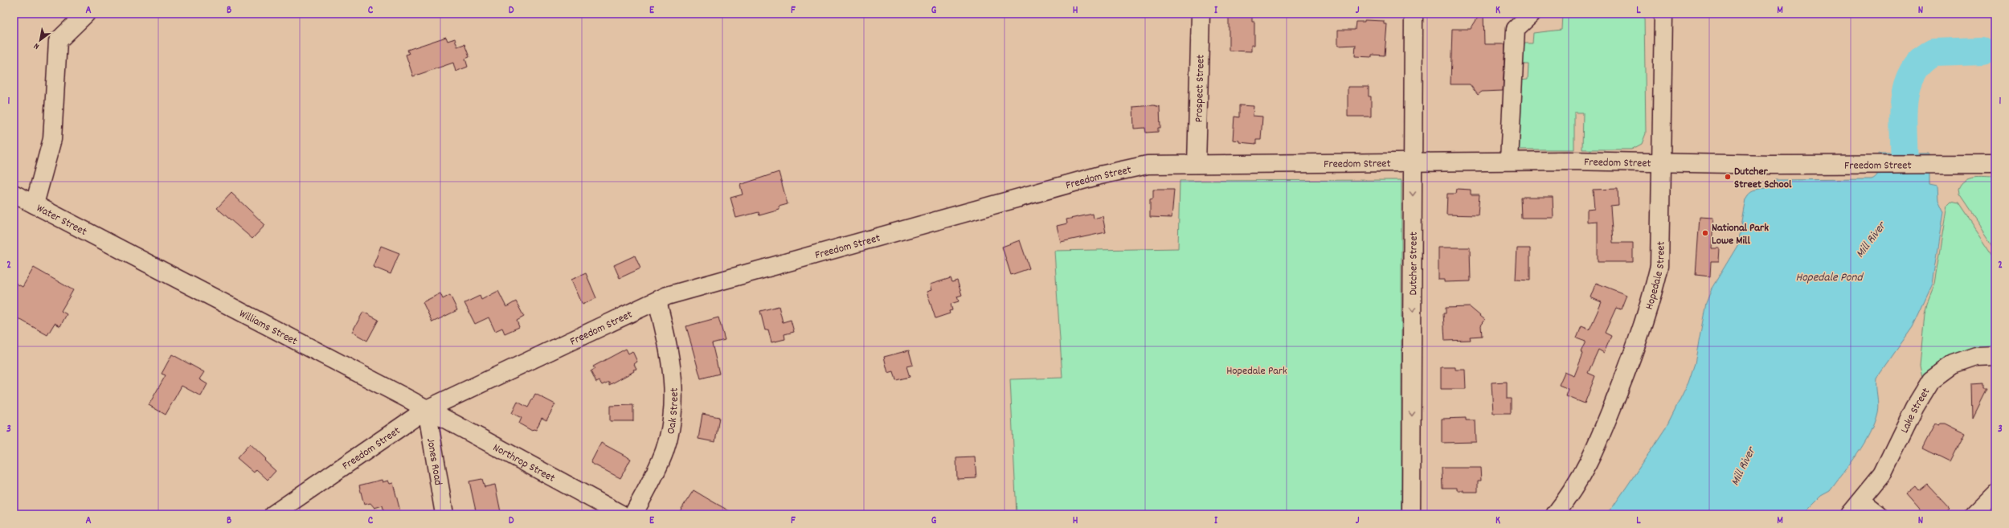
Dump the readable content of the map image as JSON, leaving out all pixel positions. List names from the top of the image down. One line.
{"streets":{"street":["Prospect Street","Freedom Street","Water Street","Dutcher Street","Hopedale Street","Williams Street","Oak Street","Lake Street","Jones Road","Northrop Street"]},"crossings":[["Prospect Street","Freedom Street"],["Freedom Street","Dutcher Street"],["Freedom Street","Hopedale Street"],["Freedom Street","Williams Street"],["Freedom Street","Oak Street"],["Freedom Street","Jones Road"],["Freedom Street","Northrop Street"],["Water Street","Williams Street"],["Williams Street","Jones Road"],["Williams Street","Northrop Street"],["Jones Road","Northrop Street"]],"one_way":["Dutcher Street"],"water":["Mill River","Hopedale Pond"],"parks":["Hopedale Park"],"places":["Dutcher Street School","National Park Lowe Mill"],"north":"bottom left","grid":{"columns":["A","B","C","D","E","F","G","H","I","J","K","L","M","N"],"rows":["1","2","3"]}}
